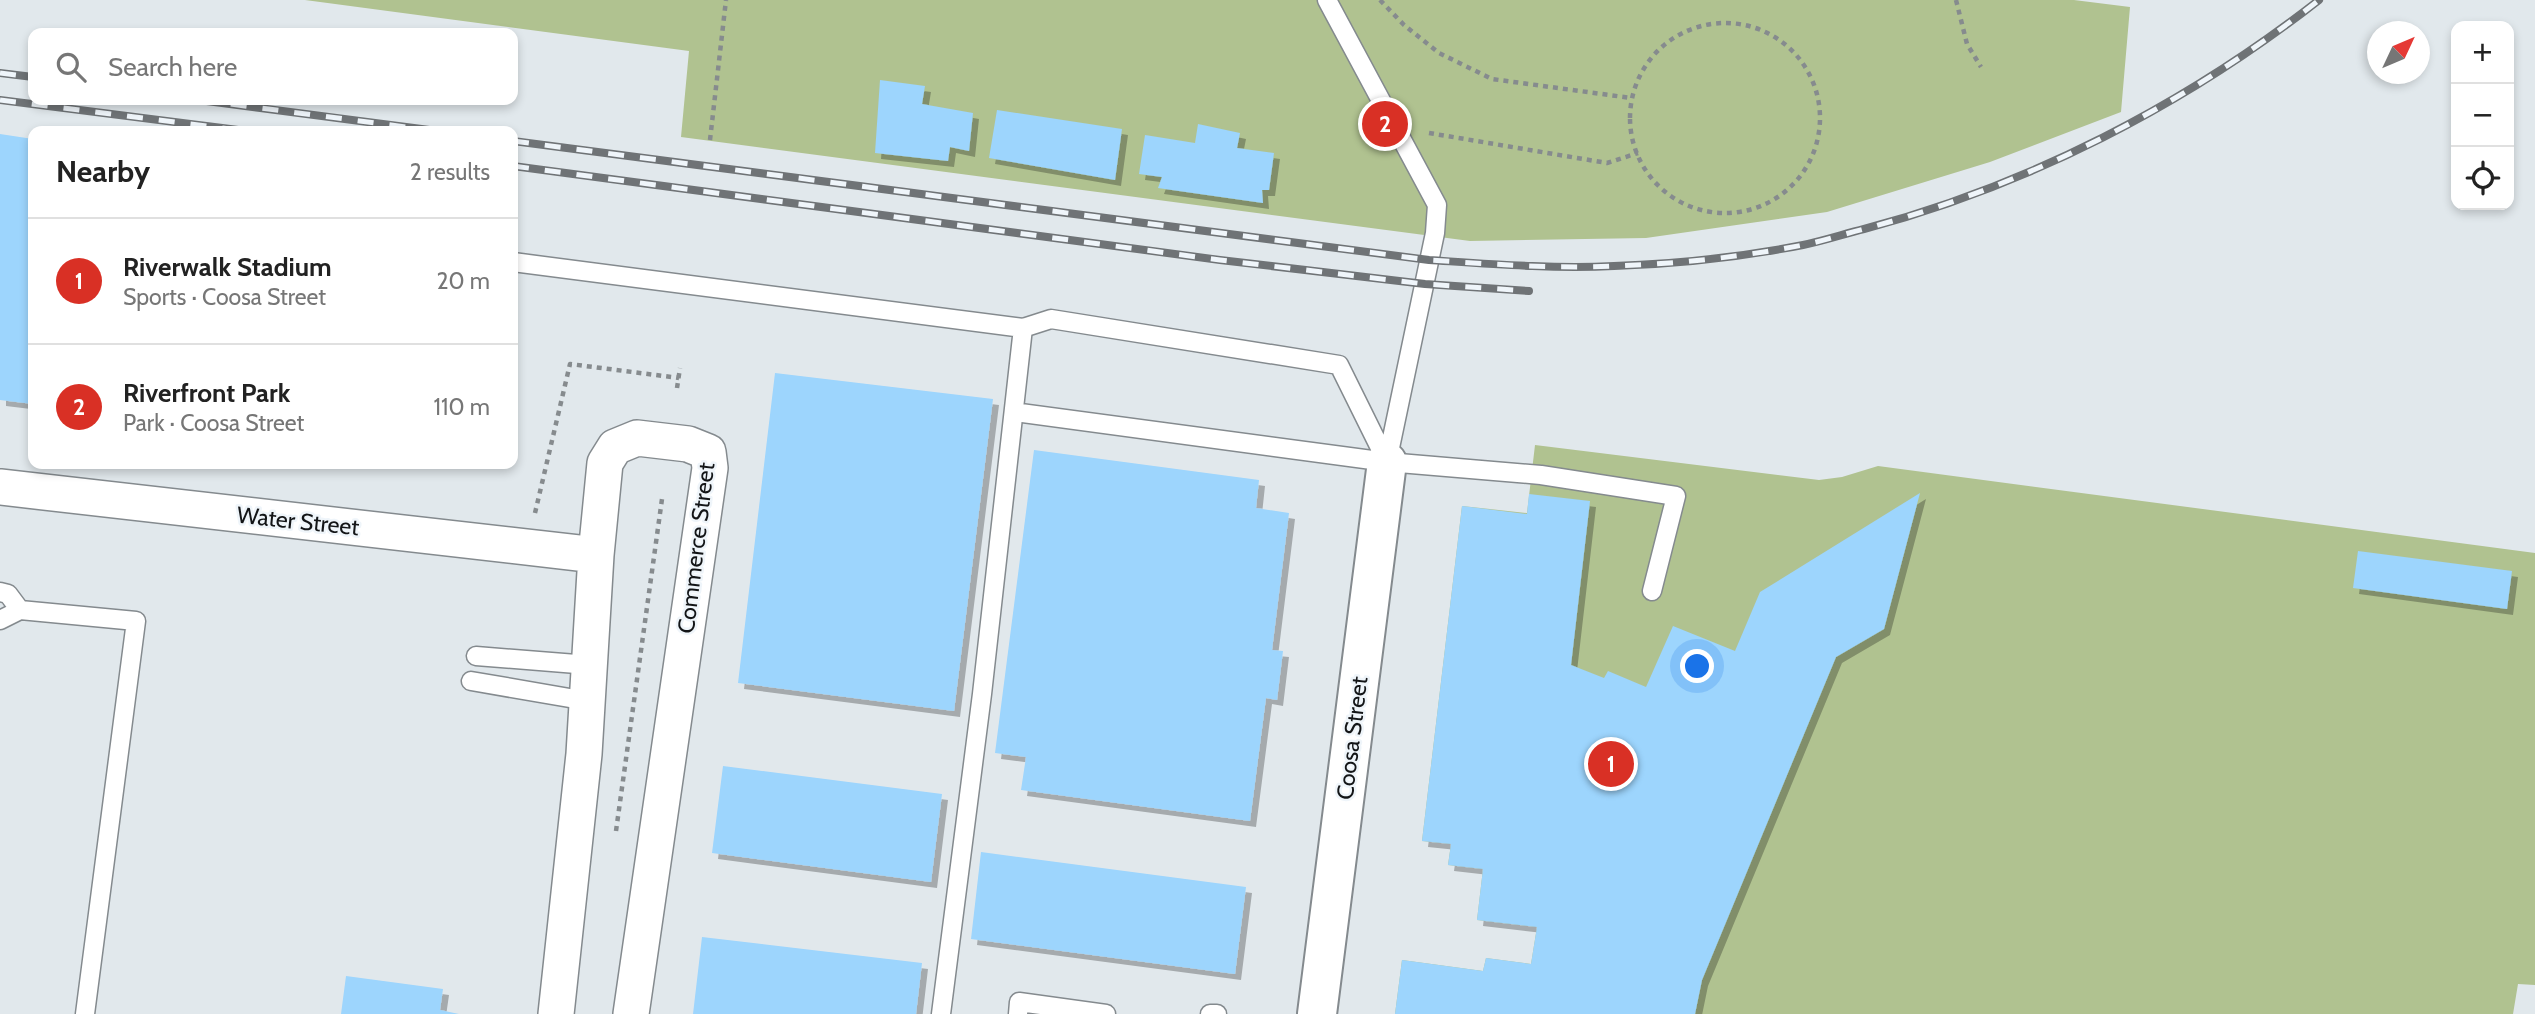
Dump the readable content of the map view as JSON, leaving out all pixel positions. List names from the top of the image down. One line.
{"streets":{"street":["Water Street","Commerce Street","Coosa Street"]},"crossings":[["Water Street","Commerce Street"]],"north":"top right","page":{"map_buttons":["+","−"],"search":"Search here","pins":["2","1"],"heading":["Nearby","2 results"],"list":[{"mark":"1","name":"Riverwalk Stadium","note":"Sports · Coosa Street","value":"20 m"},{"mark":"2","name":"Riverfront Park","note":"Park · Coosa Street","value":"110 m"}]}}
